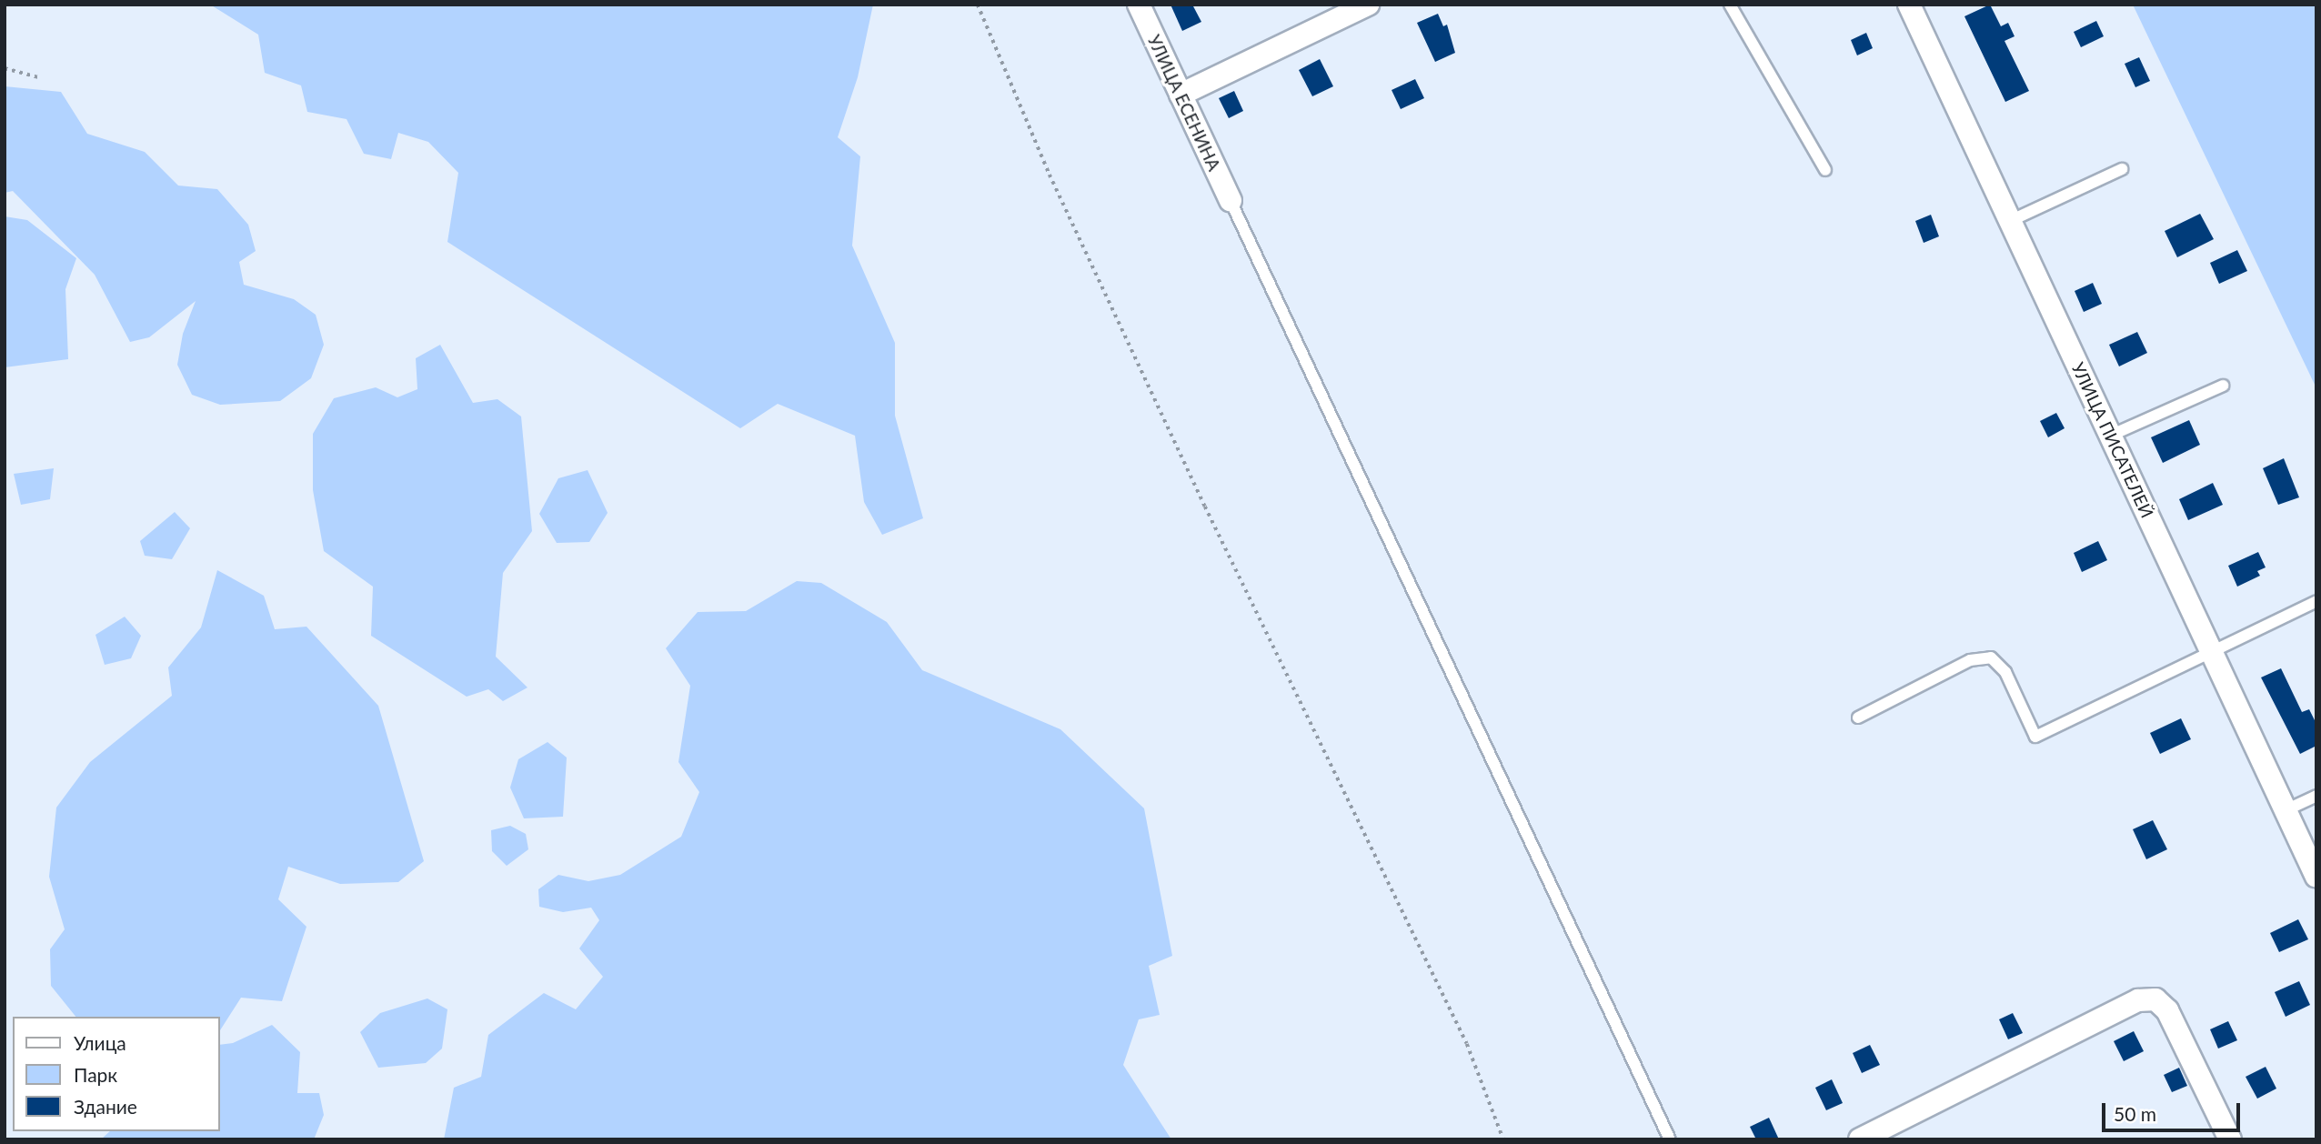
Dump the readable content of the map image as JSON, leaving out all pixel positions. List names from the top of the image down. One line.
{"streets":{"street":["УЛИЦА ЕСЕНИНА","УЛИЦА ПИСАТЕЛЕЙ"]},"legend":["Улица","Парк","Здание"],"scale_bar":"50 m"}
